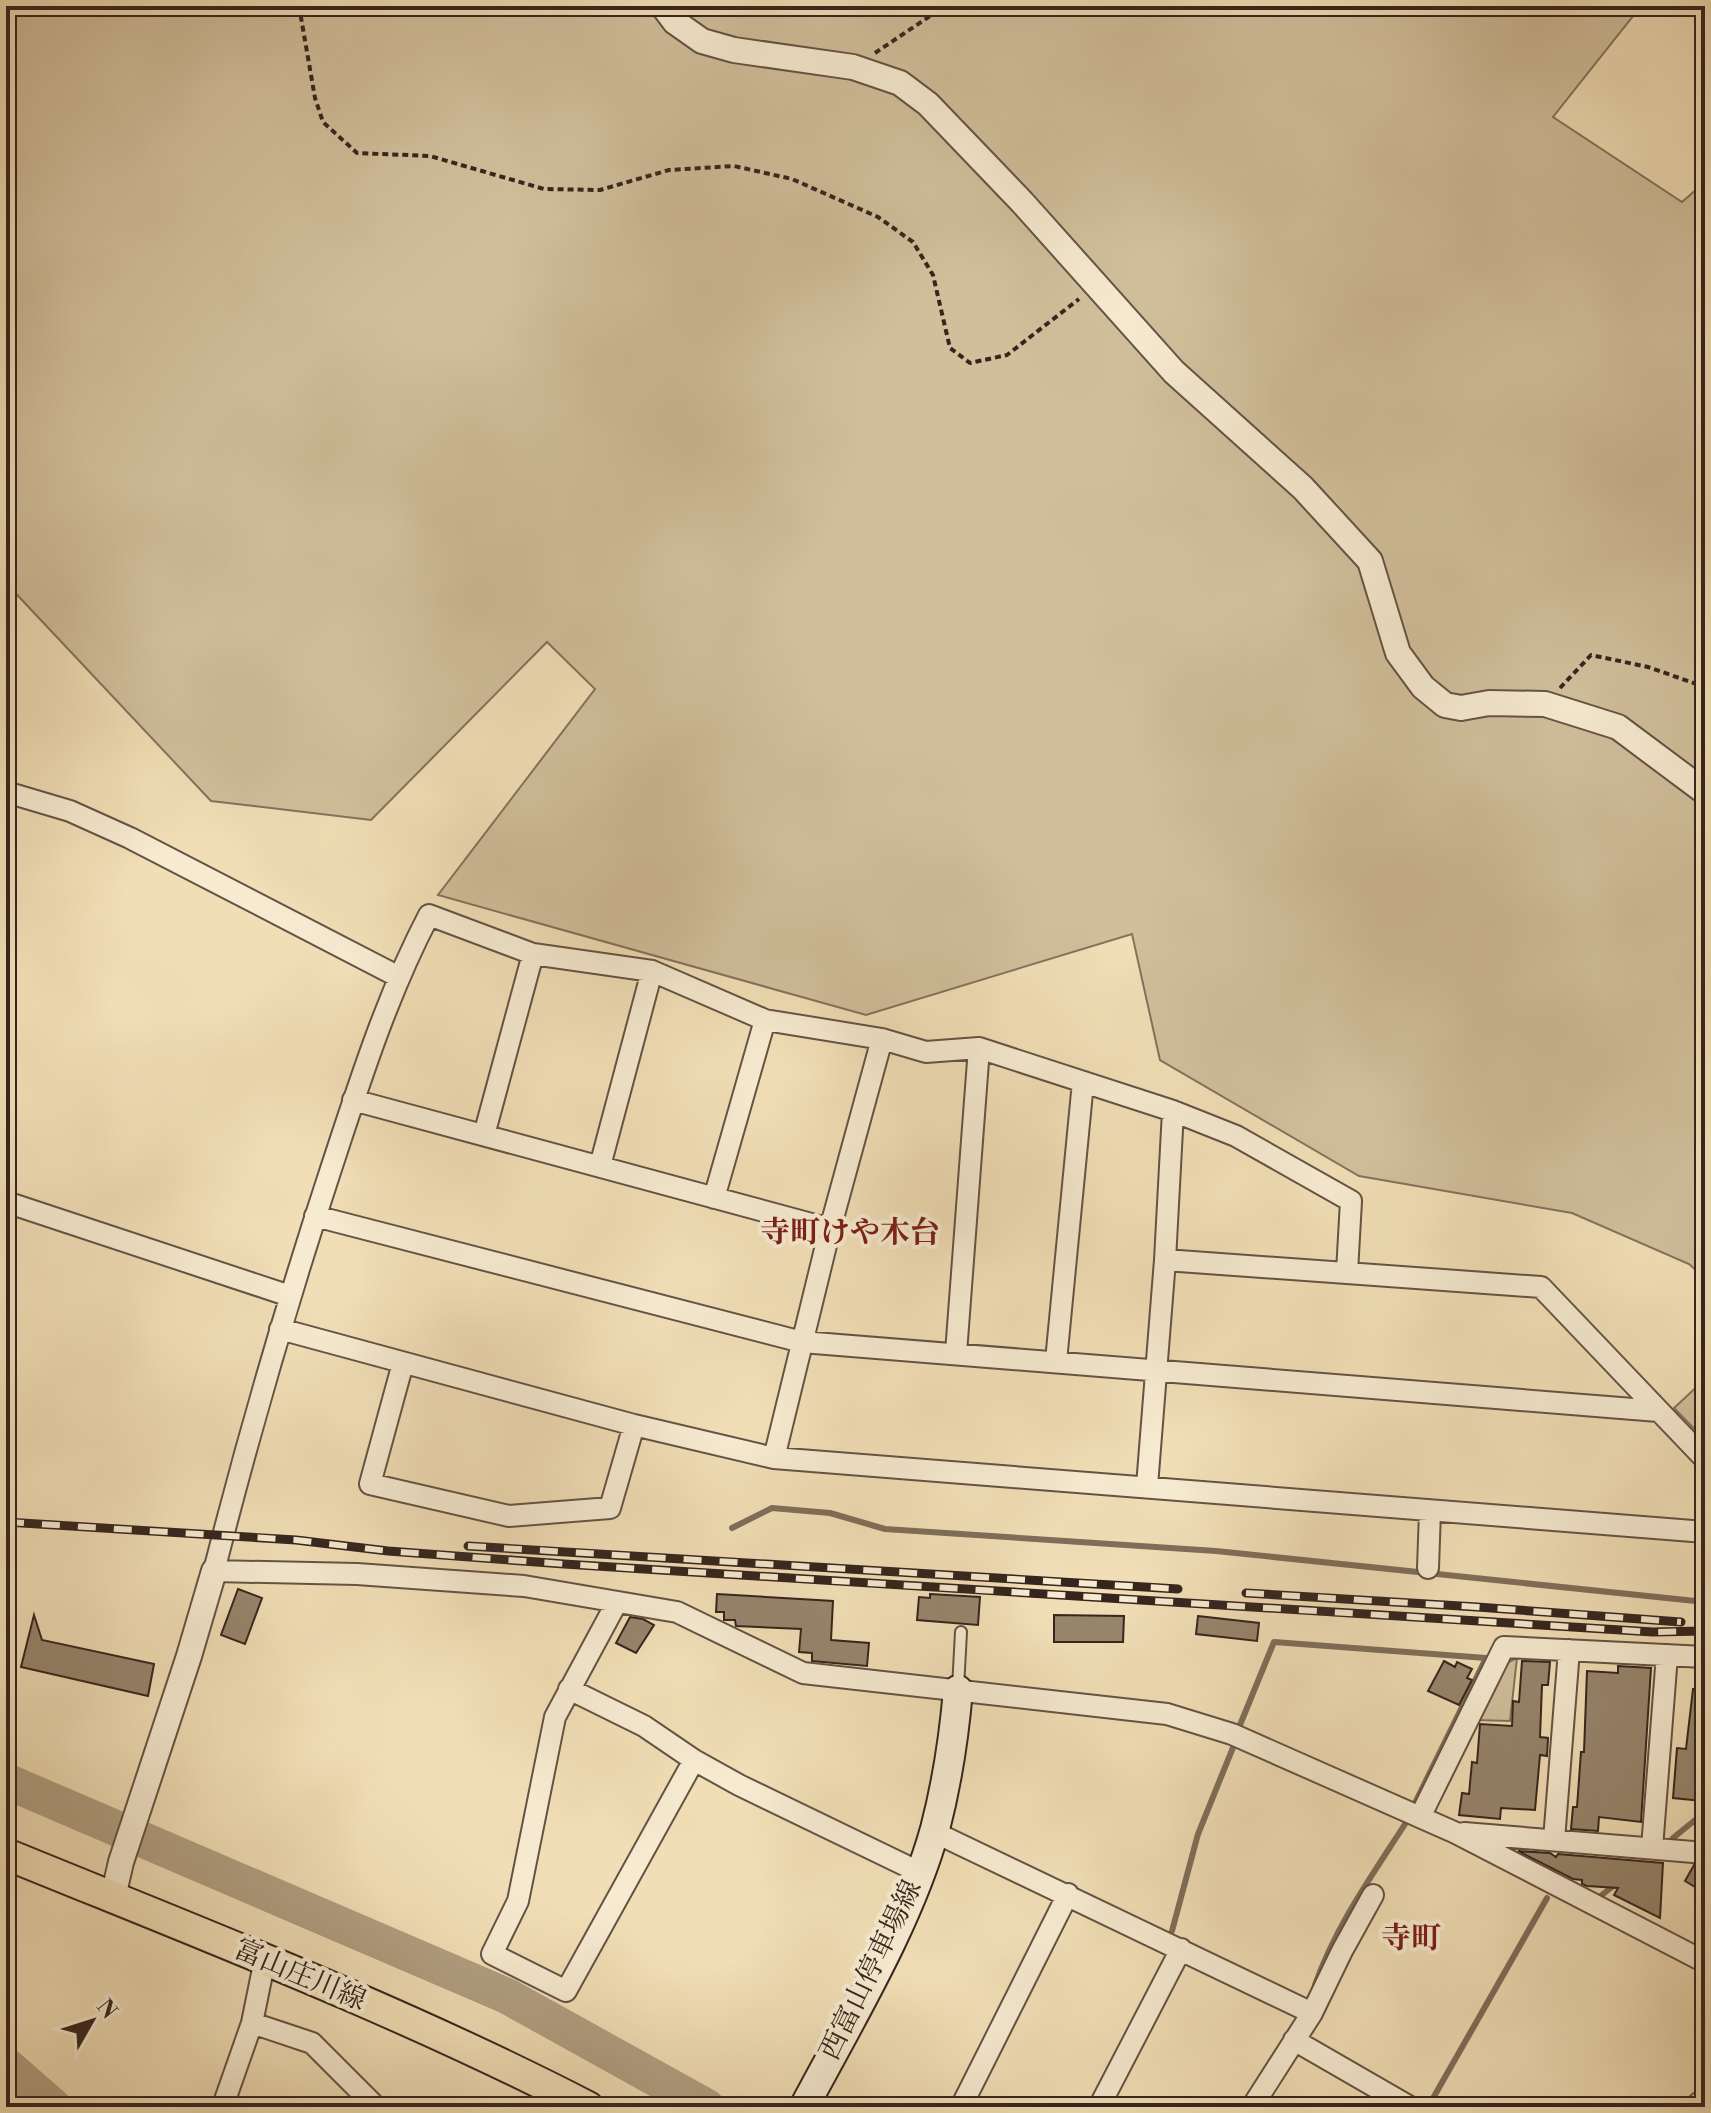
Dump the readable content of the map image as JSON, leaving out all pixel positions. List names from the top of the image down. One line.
{"streets":{"main road":["西富山停車場線","富山庄川線"]},"districts":["寺町けや木台","寺町"],"north":"top right"}
